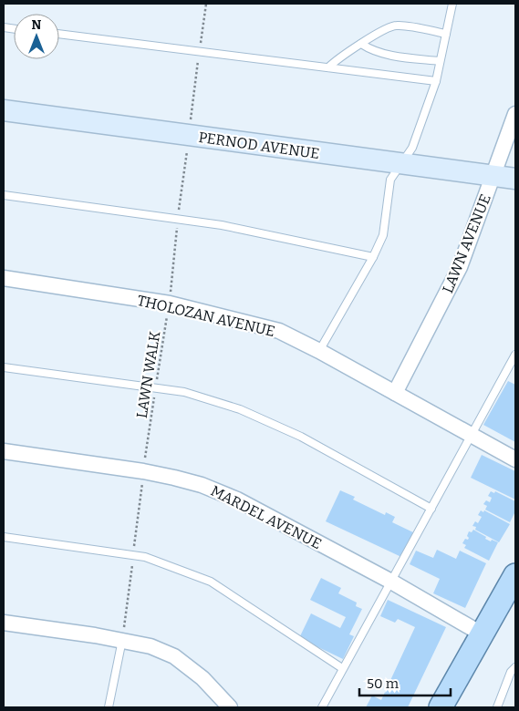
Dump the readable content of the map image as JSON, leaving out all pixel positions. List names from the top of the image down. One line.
{"streets":{"street":["PERNOD AVENUE","LAWN AVENUE","THOLOZAN AVENUE","MARDEL AVENUE"],"path":["LAWN WALK"]},"crossings":[["PERNOD AVENUE","LAWN AVENUE"],["PERNOD AVENUE","LAWN WALK"],["LAWN AVENUE","THOLOZAN AVENUE"],["THOLOZAN AVENUE","LAWN WALK"],["LAWN WALK","MARDEL AVENUE"]],"scale_bar":"50 m","north":"top"}
